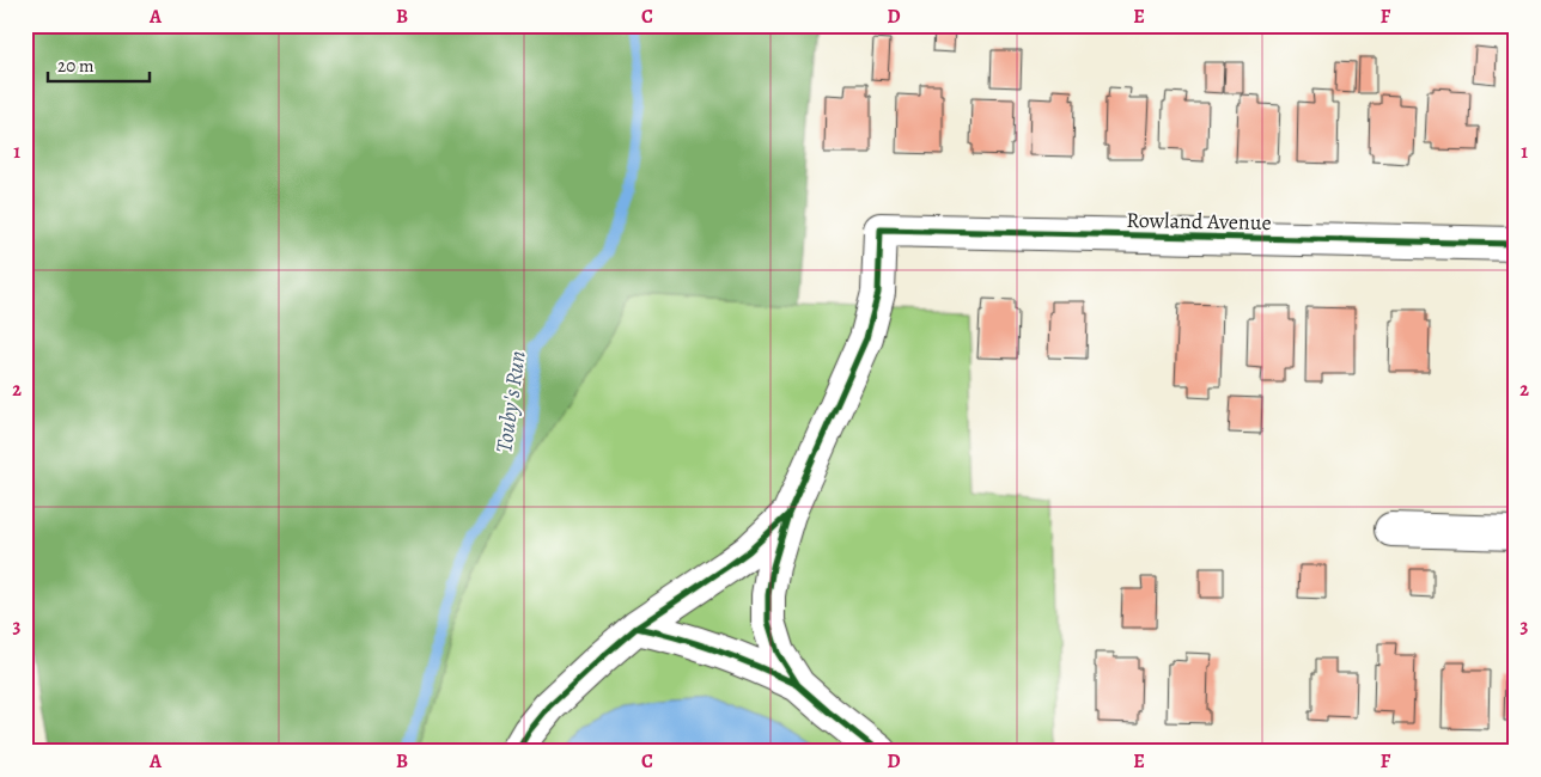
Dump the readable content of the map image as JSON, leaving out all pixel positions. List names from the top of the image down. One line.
{"streets":{"street":["Rowland Avenue"]},"water":["Touby's Run"],"scale_bar":"20 m","grid":{"columns":["A","B","C","D","E","F"],"rows":["1","2","3"]}}
